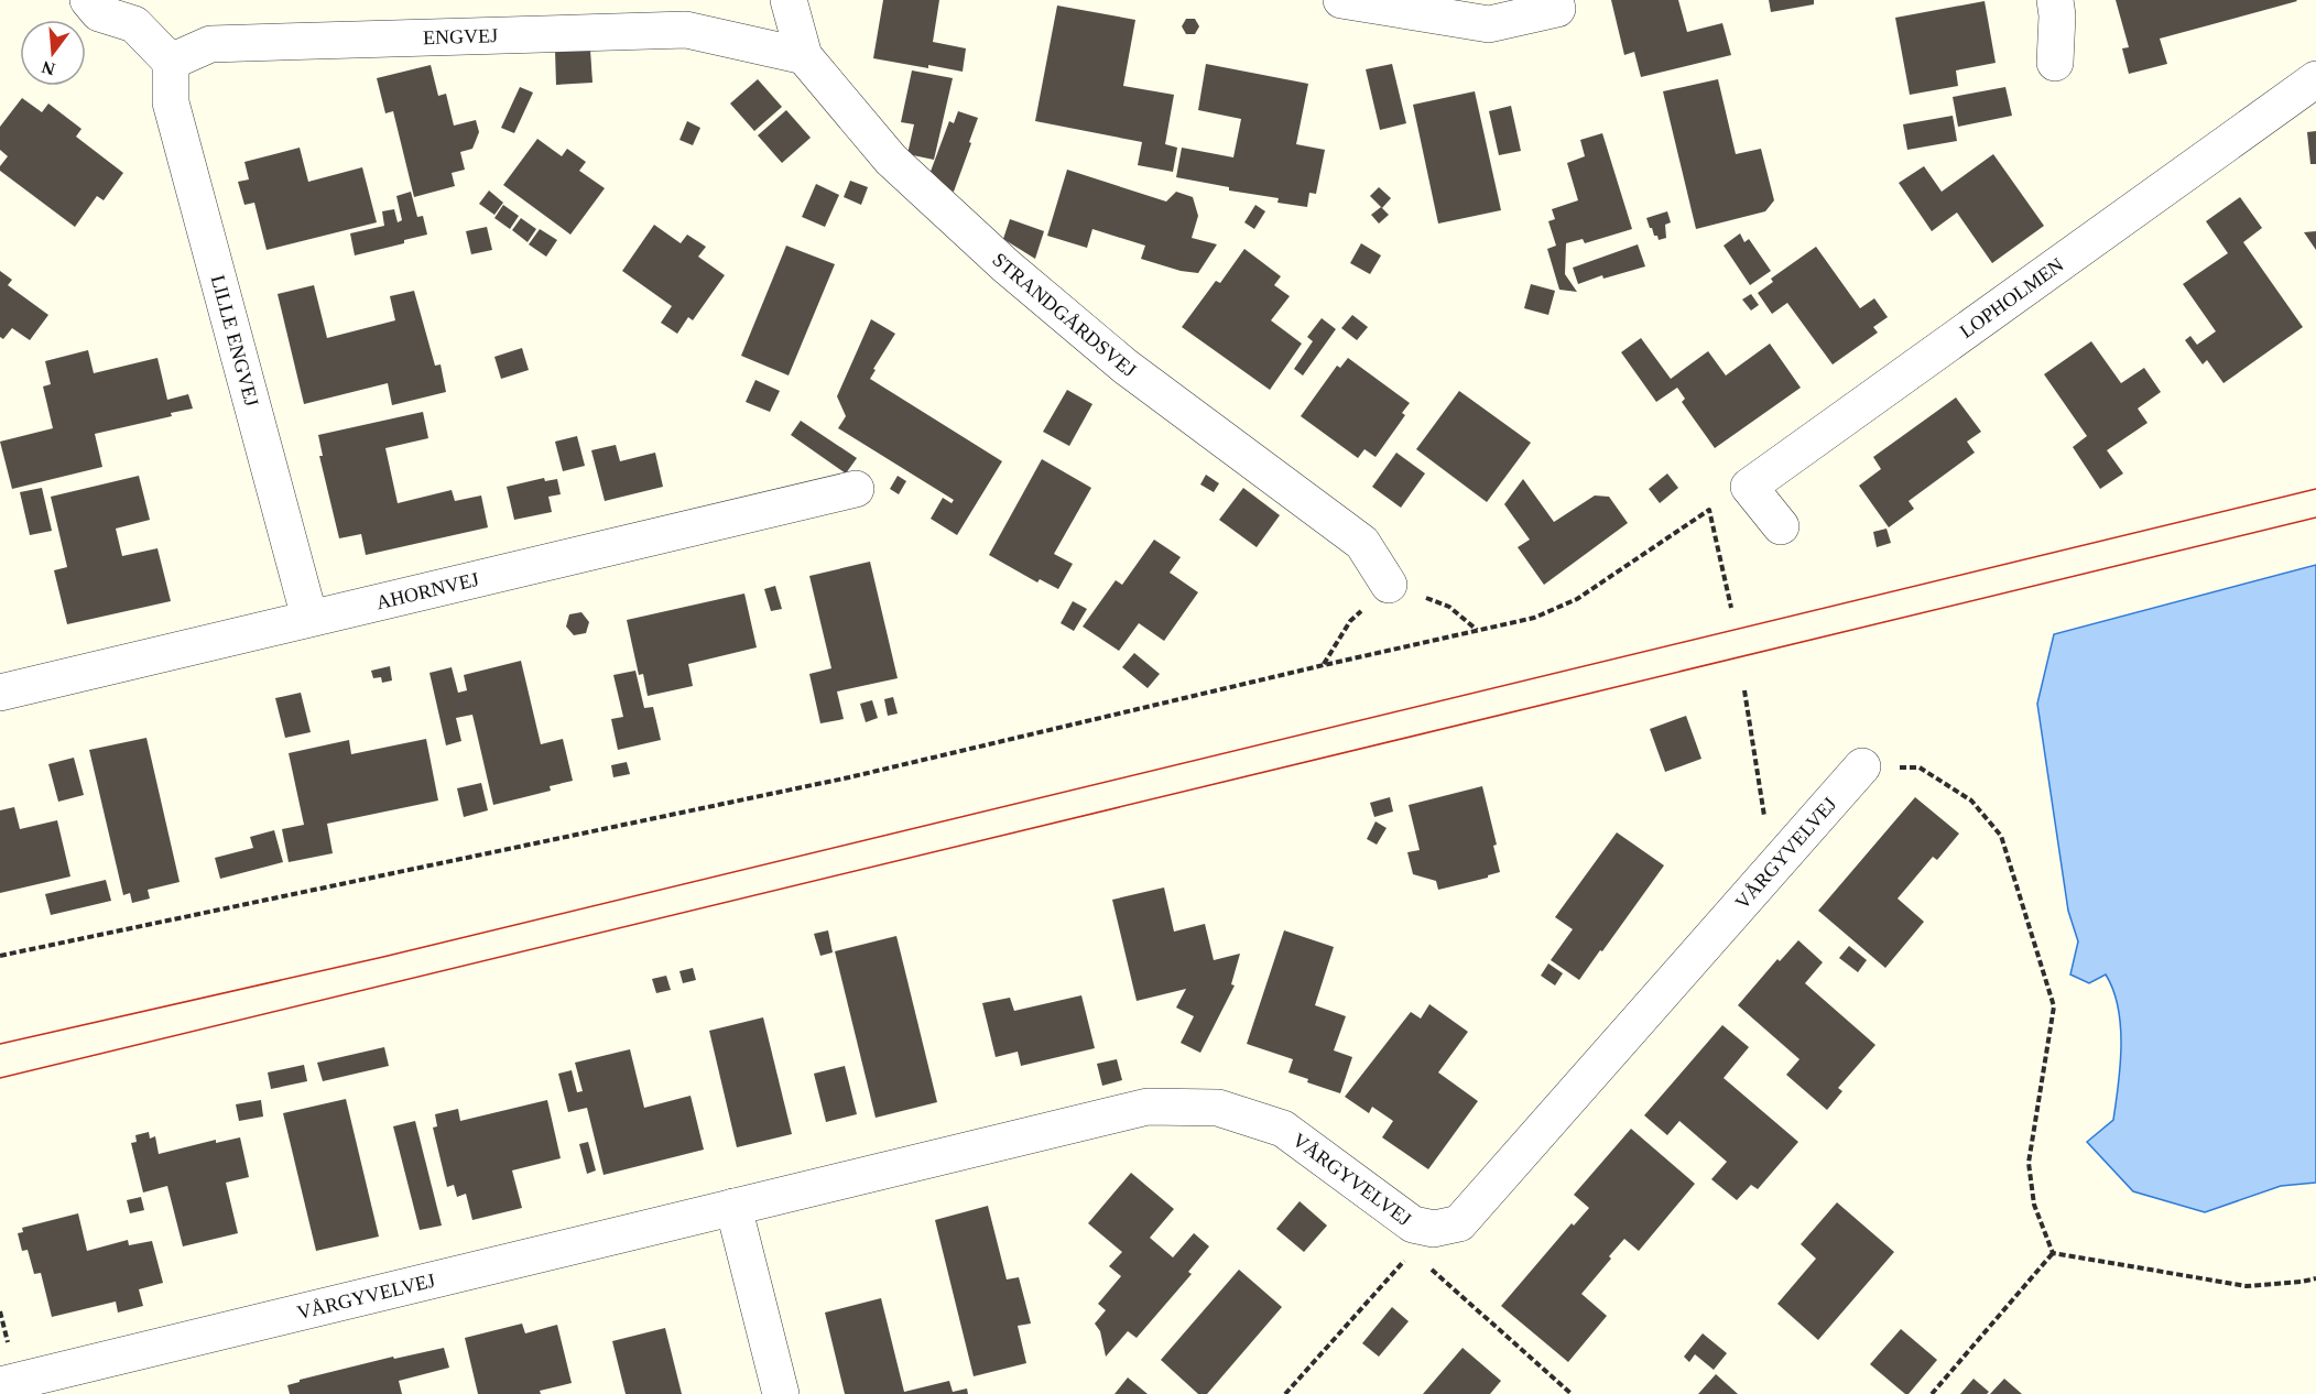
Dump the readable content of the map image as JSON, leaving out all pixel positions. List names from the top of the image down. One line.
{"streets":{"street":["ENGVEJ","LOPHOLMEN","STRANDGÅRDSVEJ","LILLE ENGVEJ","AHORNVEJ","VÅRGYVELVEJ"]},"crossings":[["ENGVEJ","STRANDGÅRDSVEJ"],["ENGVEJ","LILLE ENGVEJ"],["LILLE ENGVEJ","AHORNVEJ"]],"north":"bottom"}
